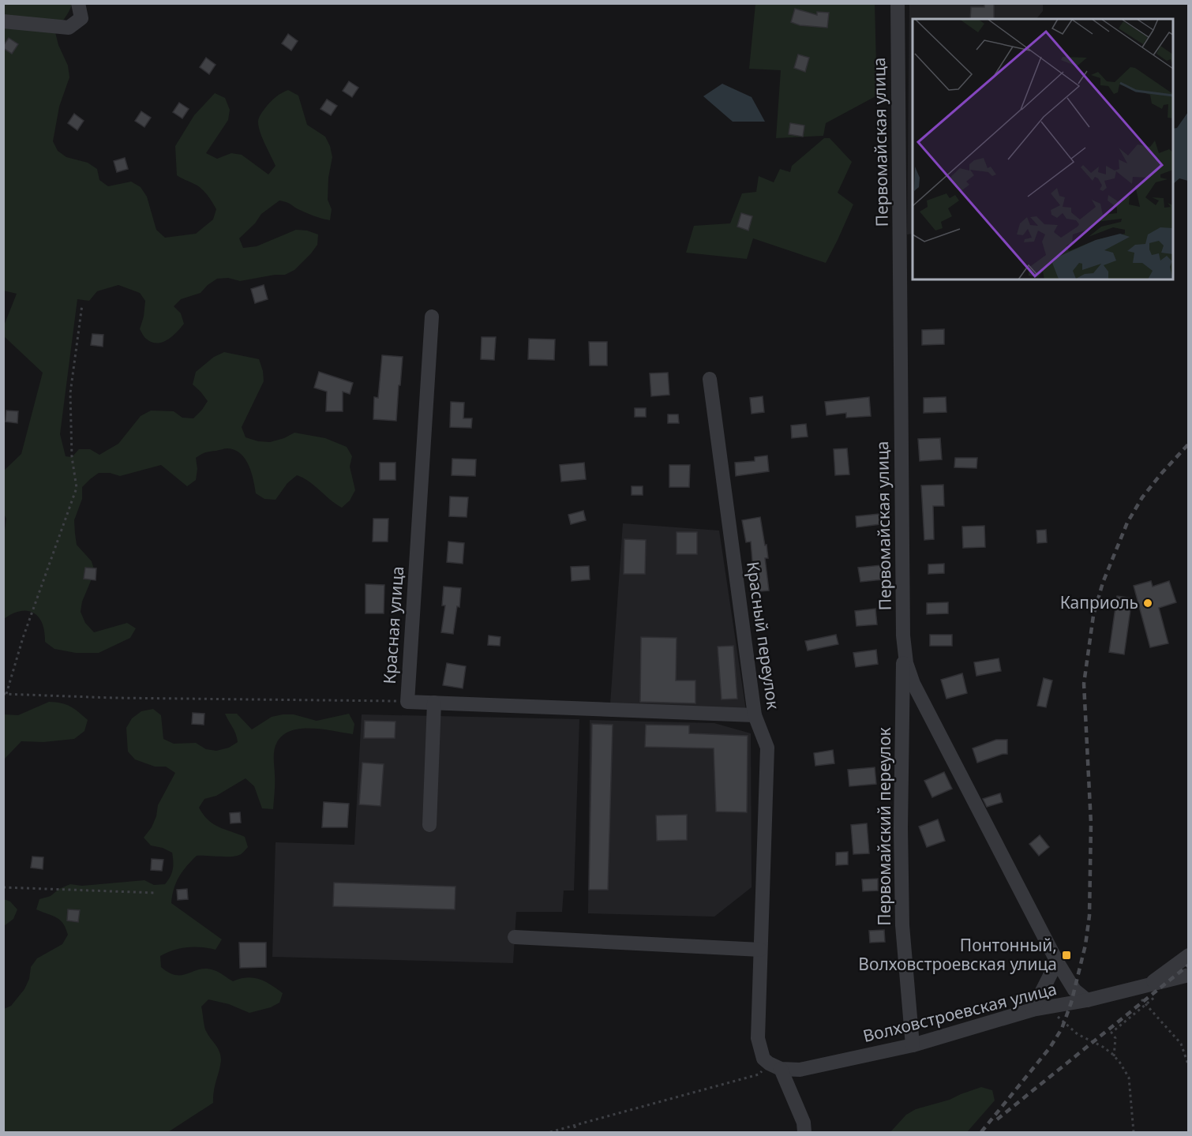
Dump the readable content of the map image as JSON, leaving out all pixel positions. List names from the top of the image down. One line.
{"streets":{"street":["Первомайская улица","Красная улица","Красный переулок","Первомайский переулок","Волховстроевская улица"]},"crossings":[["Первомайская улица","Первомайский переулок"],["Первомайская улица","Волховстроевская улица"],["Красная улица","Красный переулок"],["Красный переулок","Волховстроевская улица"],["Первомайский переулок","Волховстроевская улица"]],"places":{"other":["Каприоль"],"transit":["Понтонный, Волховстроевская улица"]}}
